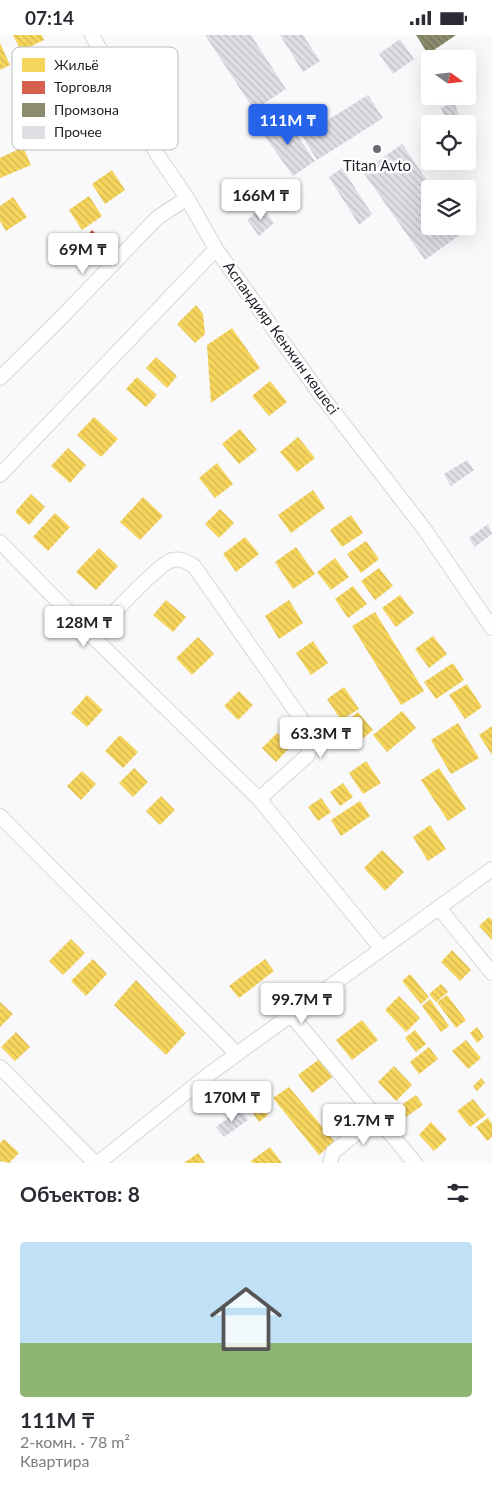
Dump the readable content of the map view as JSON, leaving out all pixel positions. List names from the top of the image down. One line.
{"streets":{"street":["Аспандияр Кенжин көшесі"]},"places":["Titan Avto"],"legend":["Жильё","Торговля","Промзона","Прочее"],"north":"right","page":{"status":"07:14","price":["111M ₸","166M ₸","69M ₸","128M ₸","63.3M ₸","99.7M ₸","170M ₸","91.7M ₸"],"heading":"Объектов: 8","list":[{"name":"111M ₸","note":"2-комн. · 78 m² · Квартира"}]}}
